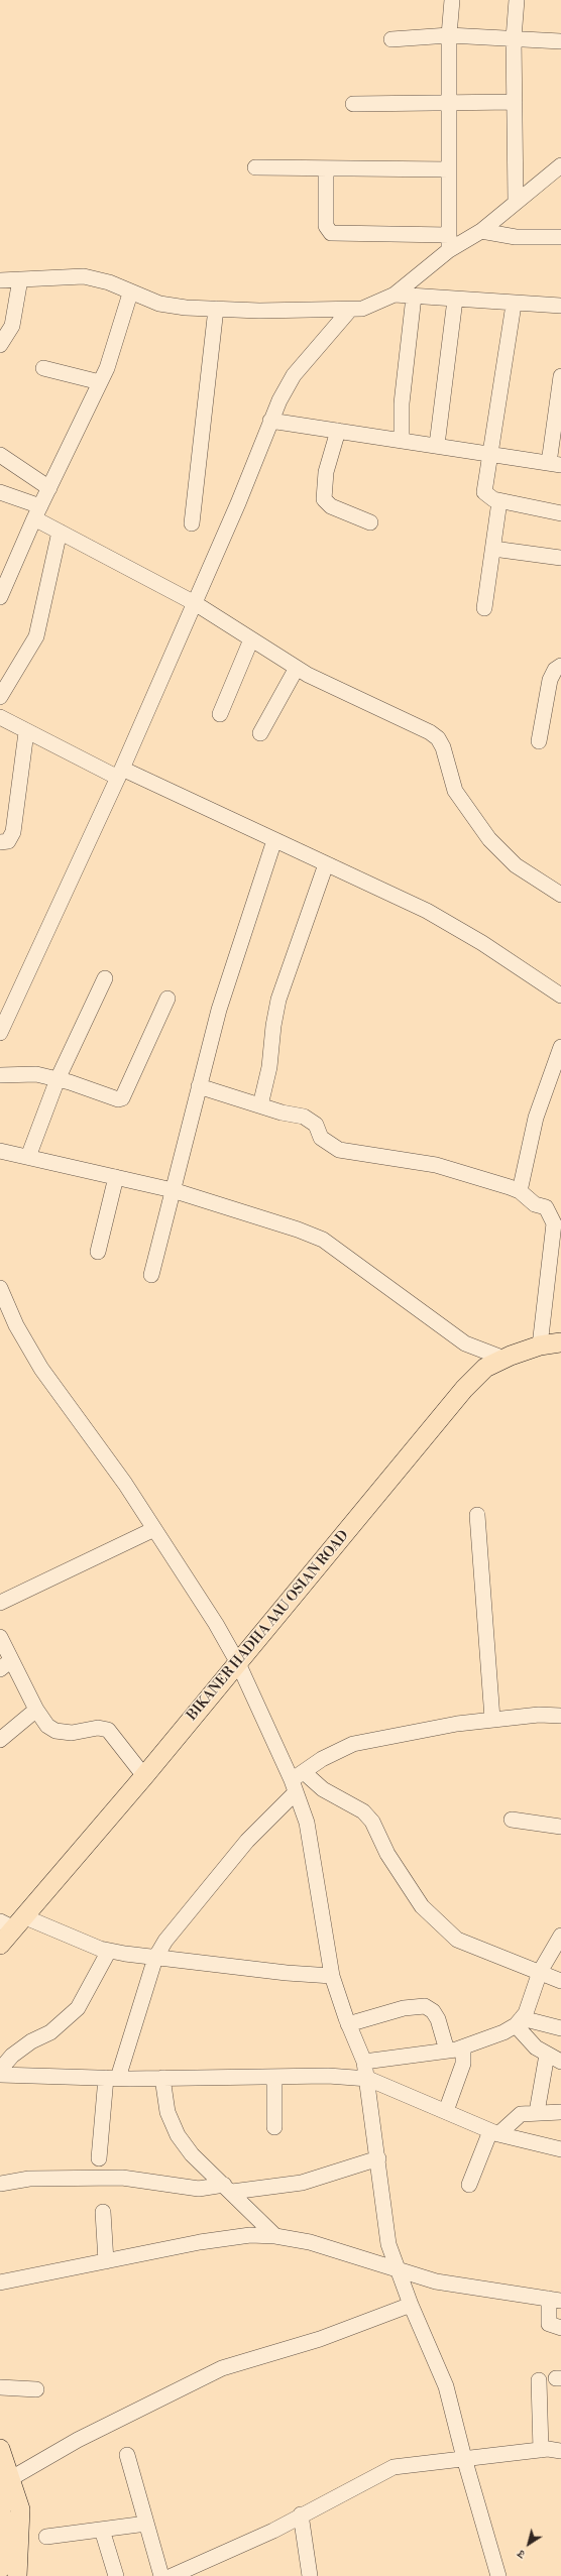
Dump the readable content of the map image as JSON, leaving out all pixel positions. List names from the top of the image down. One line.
{"streets":{"main road":["BIKANER HADHA AAU OSIAN ROAD"]},"north":"bottom left"}
